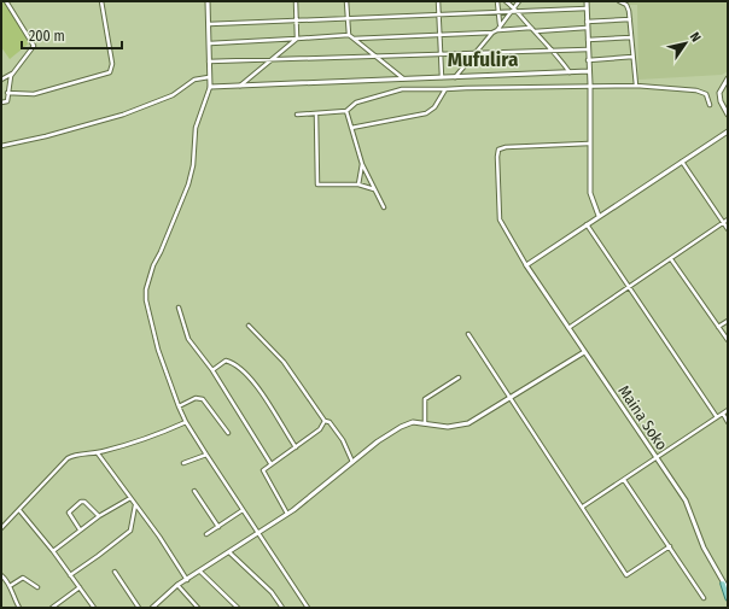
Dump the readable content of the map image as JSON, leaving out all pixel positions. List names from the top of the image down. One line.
{"streets":{"street":["Maina Soko"]},"districts":["Mufulira"],"scale_bar":"200 m","north":"top right"}
